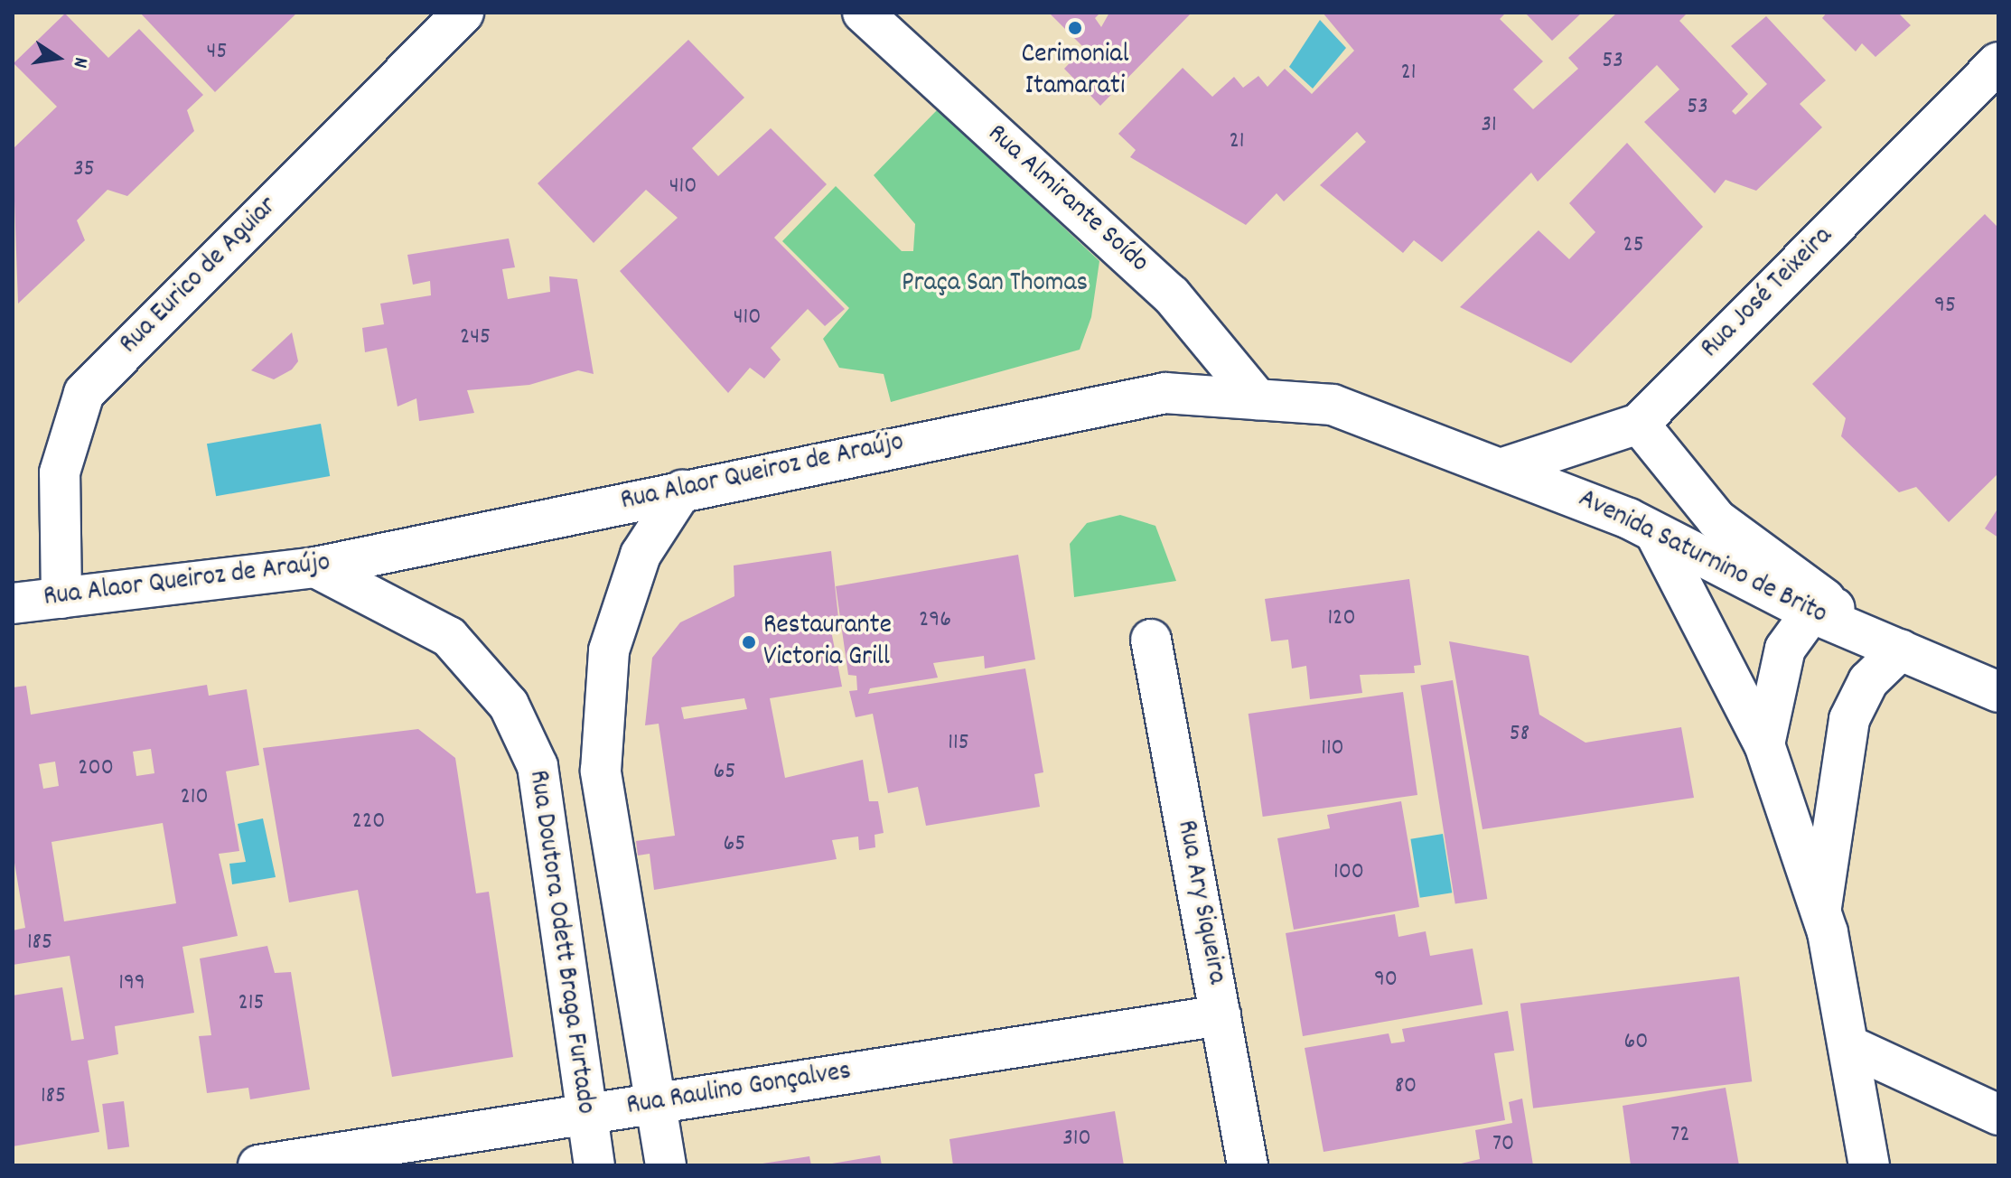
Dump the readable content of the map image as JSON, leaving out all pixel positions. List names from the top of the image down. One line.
{"streets":{"street":["Rua Almirante Soído","Rua Eurico de Aguiar","Rua José Teixeira","Rua Alaor Queiroz de Araújo","Avenida Saturnino de Brito","Rua Ary Siqueira","Rua Doutora Odett Braga Furtado","Rua Raulino Gonçalves"]},"crossings":[["Rua Almirante Soído","Rua Alaor Queiroz de Araújo"],["Rua Eurico de Aguiar","Rua Alaor Queiroz de Araújo"],["Rua José Teixeira","Rua Alaor Queiroz de Araújo"],["Rua José Teixeira","Avenida Saturnino de Brito"],["Rua Alaor Queiroz de Araújo","Avenida Saturnino de Brito"],["Rua Alaor Queiroz de Araújo","Rua Doutora Odett Braga Furtado"],["Rua Ary Siqueira","Rua Raulino Gonçalves"],["Rua Doutora Odett Braga Furtado","Rua Raulino Gonçalves"]],"parks":["Praça San Thomas"],"places":["Cerimonial Itamarati","Restaurante Victoria Grill"],"house_numbers":["45","53","21","53","31","21","35","410","25","95","410","245","120","296","58","115","110","200","65","210","220","65","100","185","90","199","215","60","80","185","72","310","70"],"north":"right"}
